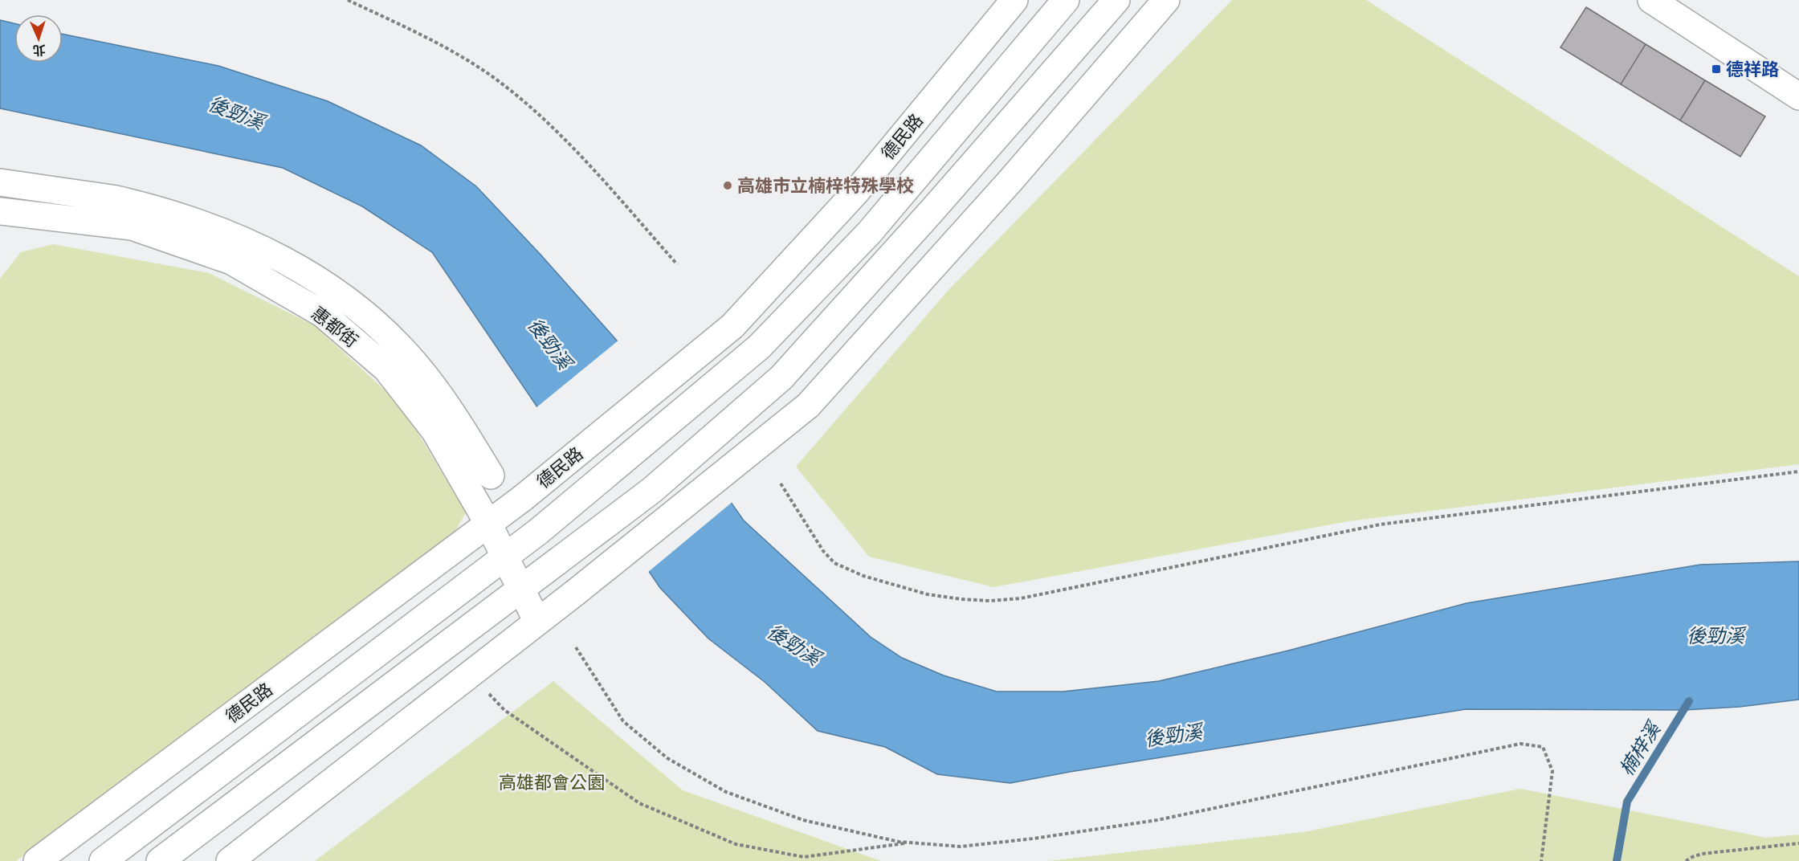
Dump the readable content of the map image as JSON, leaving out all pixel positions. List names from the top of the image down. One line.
{"streets":{"street":["德民路","惠都街"]},"crossings":[["德民路","惠都街"]],"water":["後勁溪","楠梓溪"],"parks":["高雄都會公園"],"places":{"transit":["德祥路"],"other":["高雄市立楠梓特殊學校"]},"north":"bottom"}
